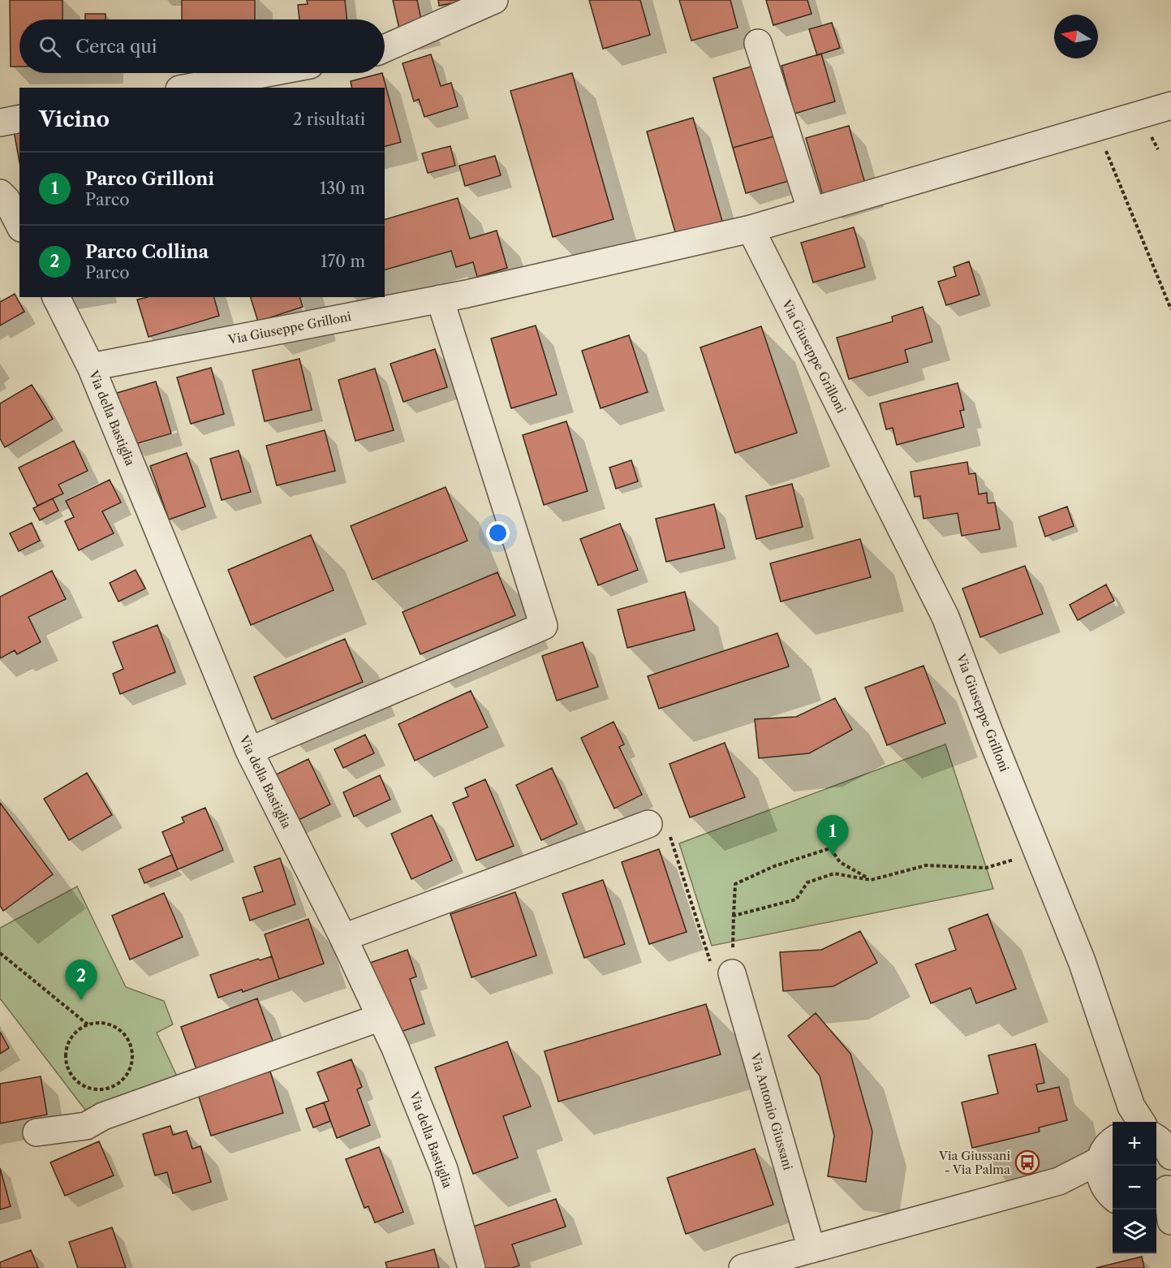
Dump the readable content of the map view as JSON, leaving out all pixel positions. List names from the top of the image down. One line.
{"streets":{"street":["Via Giuseppe Grilloni","Via della Bastiglia","Via Antonio Giussani"]},"crossings":[["Via Giuseppe Grilloni","Via della Bastiglia"]],"places":{"bus stop":["Via Giussani - Via Palma"]},"north":"left","page":{"search":"Cerca qui","heading":["Vicino","2 risultati"],"list":[{"mark":"1","name":"Parco Grilloni","note":"Parco","value":"130 m"},{"mark":"2","name":"Parco Collina","note":"Parco","value":"170 m"}],"pins":["1","2"],"map_buttons":["+","−"]}}
